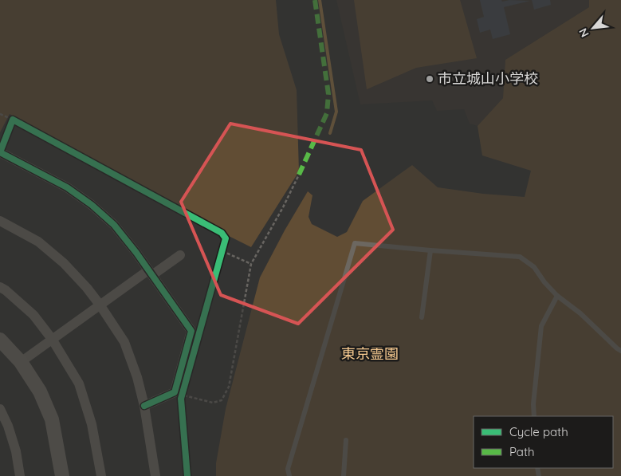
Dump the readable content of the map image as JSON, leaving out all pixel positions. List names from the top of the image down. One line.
{"parks":["東京霊園"],"places":["市立城山小学校"],"legend":["Cycle path","Path"],"north":"bottom left"}
